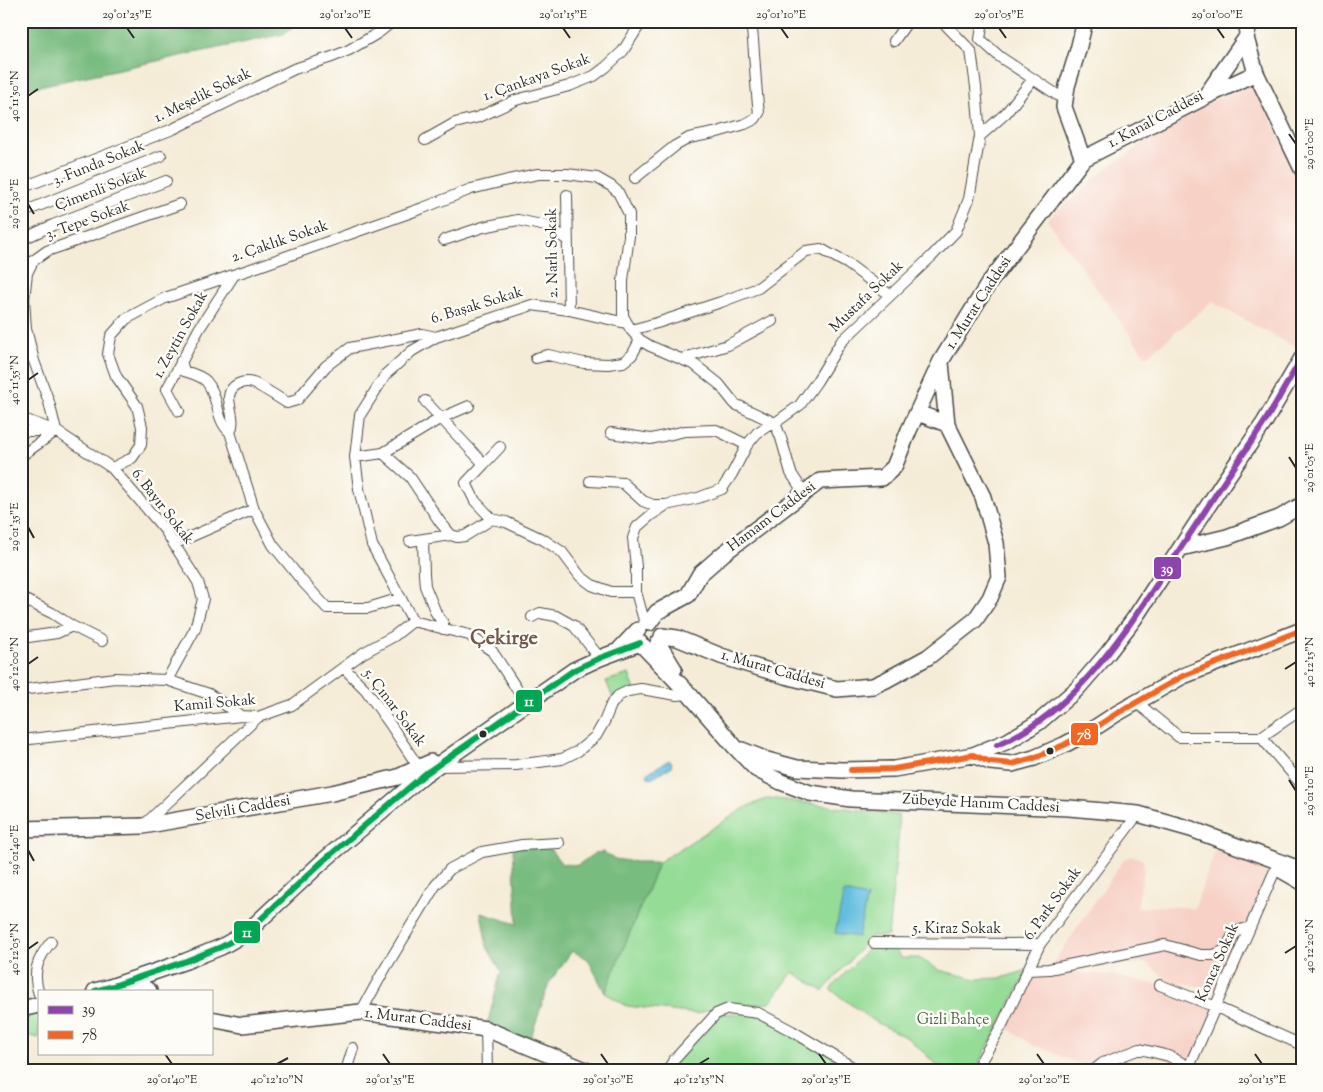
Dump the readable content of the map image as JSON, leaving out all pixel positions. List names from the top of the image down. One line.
{"streets":{"main road":["1. Kanal Caddesi","1. Murat Caddesi","Hamam Caddesi","Zübeyde Hanım Caddesi","Selvili Caddesi"],"street":["1. Çankaya Sokak","1. Meşelik Sokak","3. Funda Sokak","Çimenli Sokak","3. Tepe Sokak","2. Çaklık Sokak","2. Narlı Sokak","Mustafa Sokak","6. Başak Sokak","1. Zeytin Sokak","6. Bayır Sokak","Kamil Sokak","5. Çınar Sokak","6. Park Sokak","5. Kiraz Sokak","Konca Sokak"]},"crossings":[["1. Kanal Caddesi","1. Murat Caddesi"],["3. Tepe Sokak","6. Bayır Sokak"],["2. Çaklık Sokak","6. Başak Sokak"],["2. Çaklık Sokak","1. Zeytin Sokak"],["2. Çaklık Sokak","6. Bayır Sokak"],["2. Narlı Sokak","6. Başak Sokak"],["Mustafa Sokak","1. Murat Caddesi"],["Mustafa Sokak","Hamam Caddesi"],["Mustafa Sokak","Zübeyde Hanım Caddesi"],["1. Murat Caddesi","Hamam Caddesi"],["1. Murat Caddesi","Zübeyde Hanım Caddesi"],["Hamam Caddesi","Zübeyde Hanım Caddesi"],["Kamil Sokak","5. Çınar Sokak"],["5. Çınar Sokak","Selvili Caddesi"],["Zübeyde Hanım Caddesi","6. Park Sokak"],["6. Park Sokak","5. Kiraz Sokak"]],"districts":["Çekirge"],"parks":["Gizli Bahçe"],"lines":["transit line 39","transit line 78","transit line 11"],"legend":["39","78"],"coordinates":["29°01'25\"E","29°01'20\"E","29°01'15\"E","29°01'10\"E","29°01'05\"E","29°01'00\"E","40°11'50\"N","29°01'30\"E","40°11'55\"N","29°01'35\"E","40°12'15\"N","40°12'00\"N","29°01'40\"E","40°12'20\"N","40°12'05\"N","40°12'10\"N"]}
